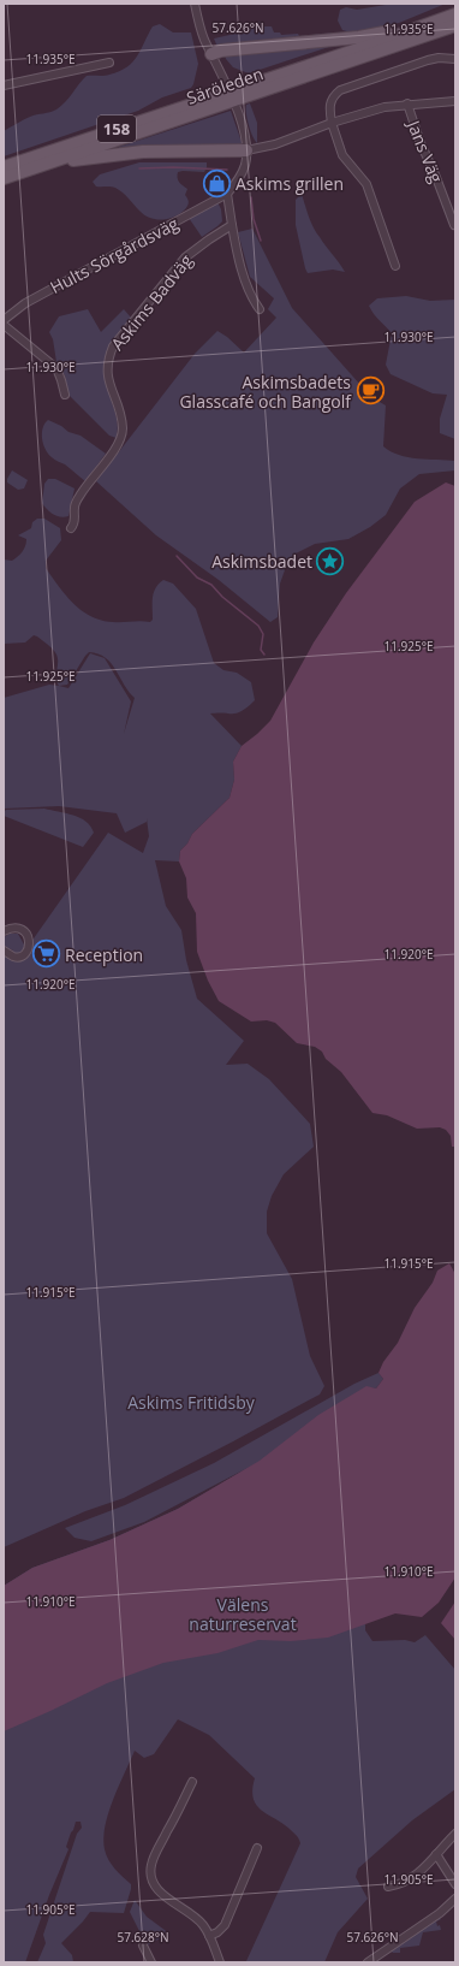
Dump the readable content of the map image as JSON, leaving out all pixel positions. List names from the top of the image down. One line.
{"streets":{"main road":["Säröleden","158"],"street":["Jans Väg","Hults Sörgårdsväg","Askims Badväg"]},"crossings":[["Säröleden","158"]],"parks":["Askims Fritidsby","Välens naturreservat"],"places":{"shop":["Askims grillen"],"cafe":["Askimsbadets Glasscafé och Bangolf"],"place":["Askimsbadet"],"supermarket":["Reception"]},"coordinates":["57.626°N","11.935°E","11.930°E","11.925°E","11.920°E","11.915°E","11.910°E","11.905°E","57.628°N"]}
